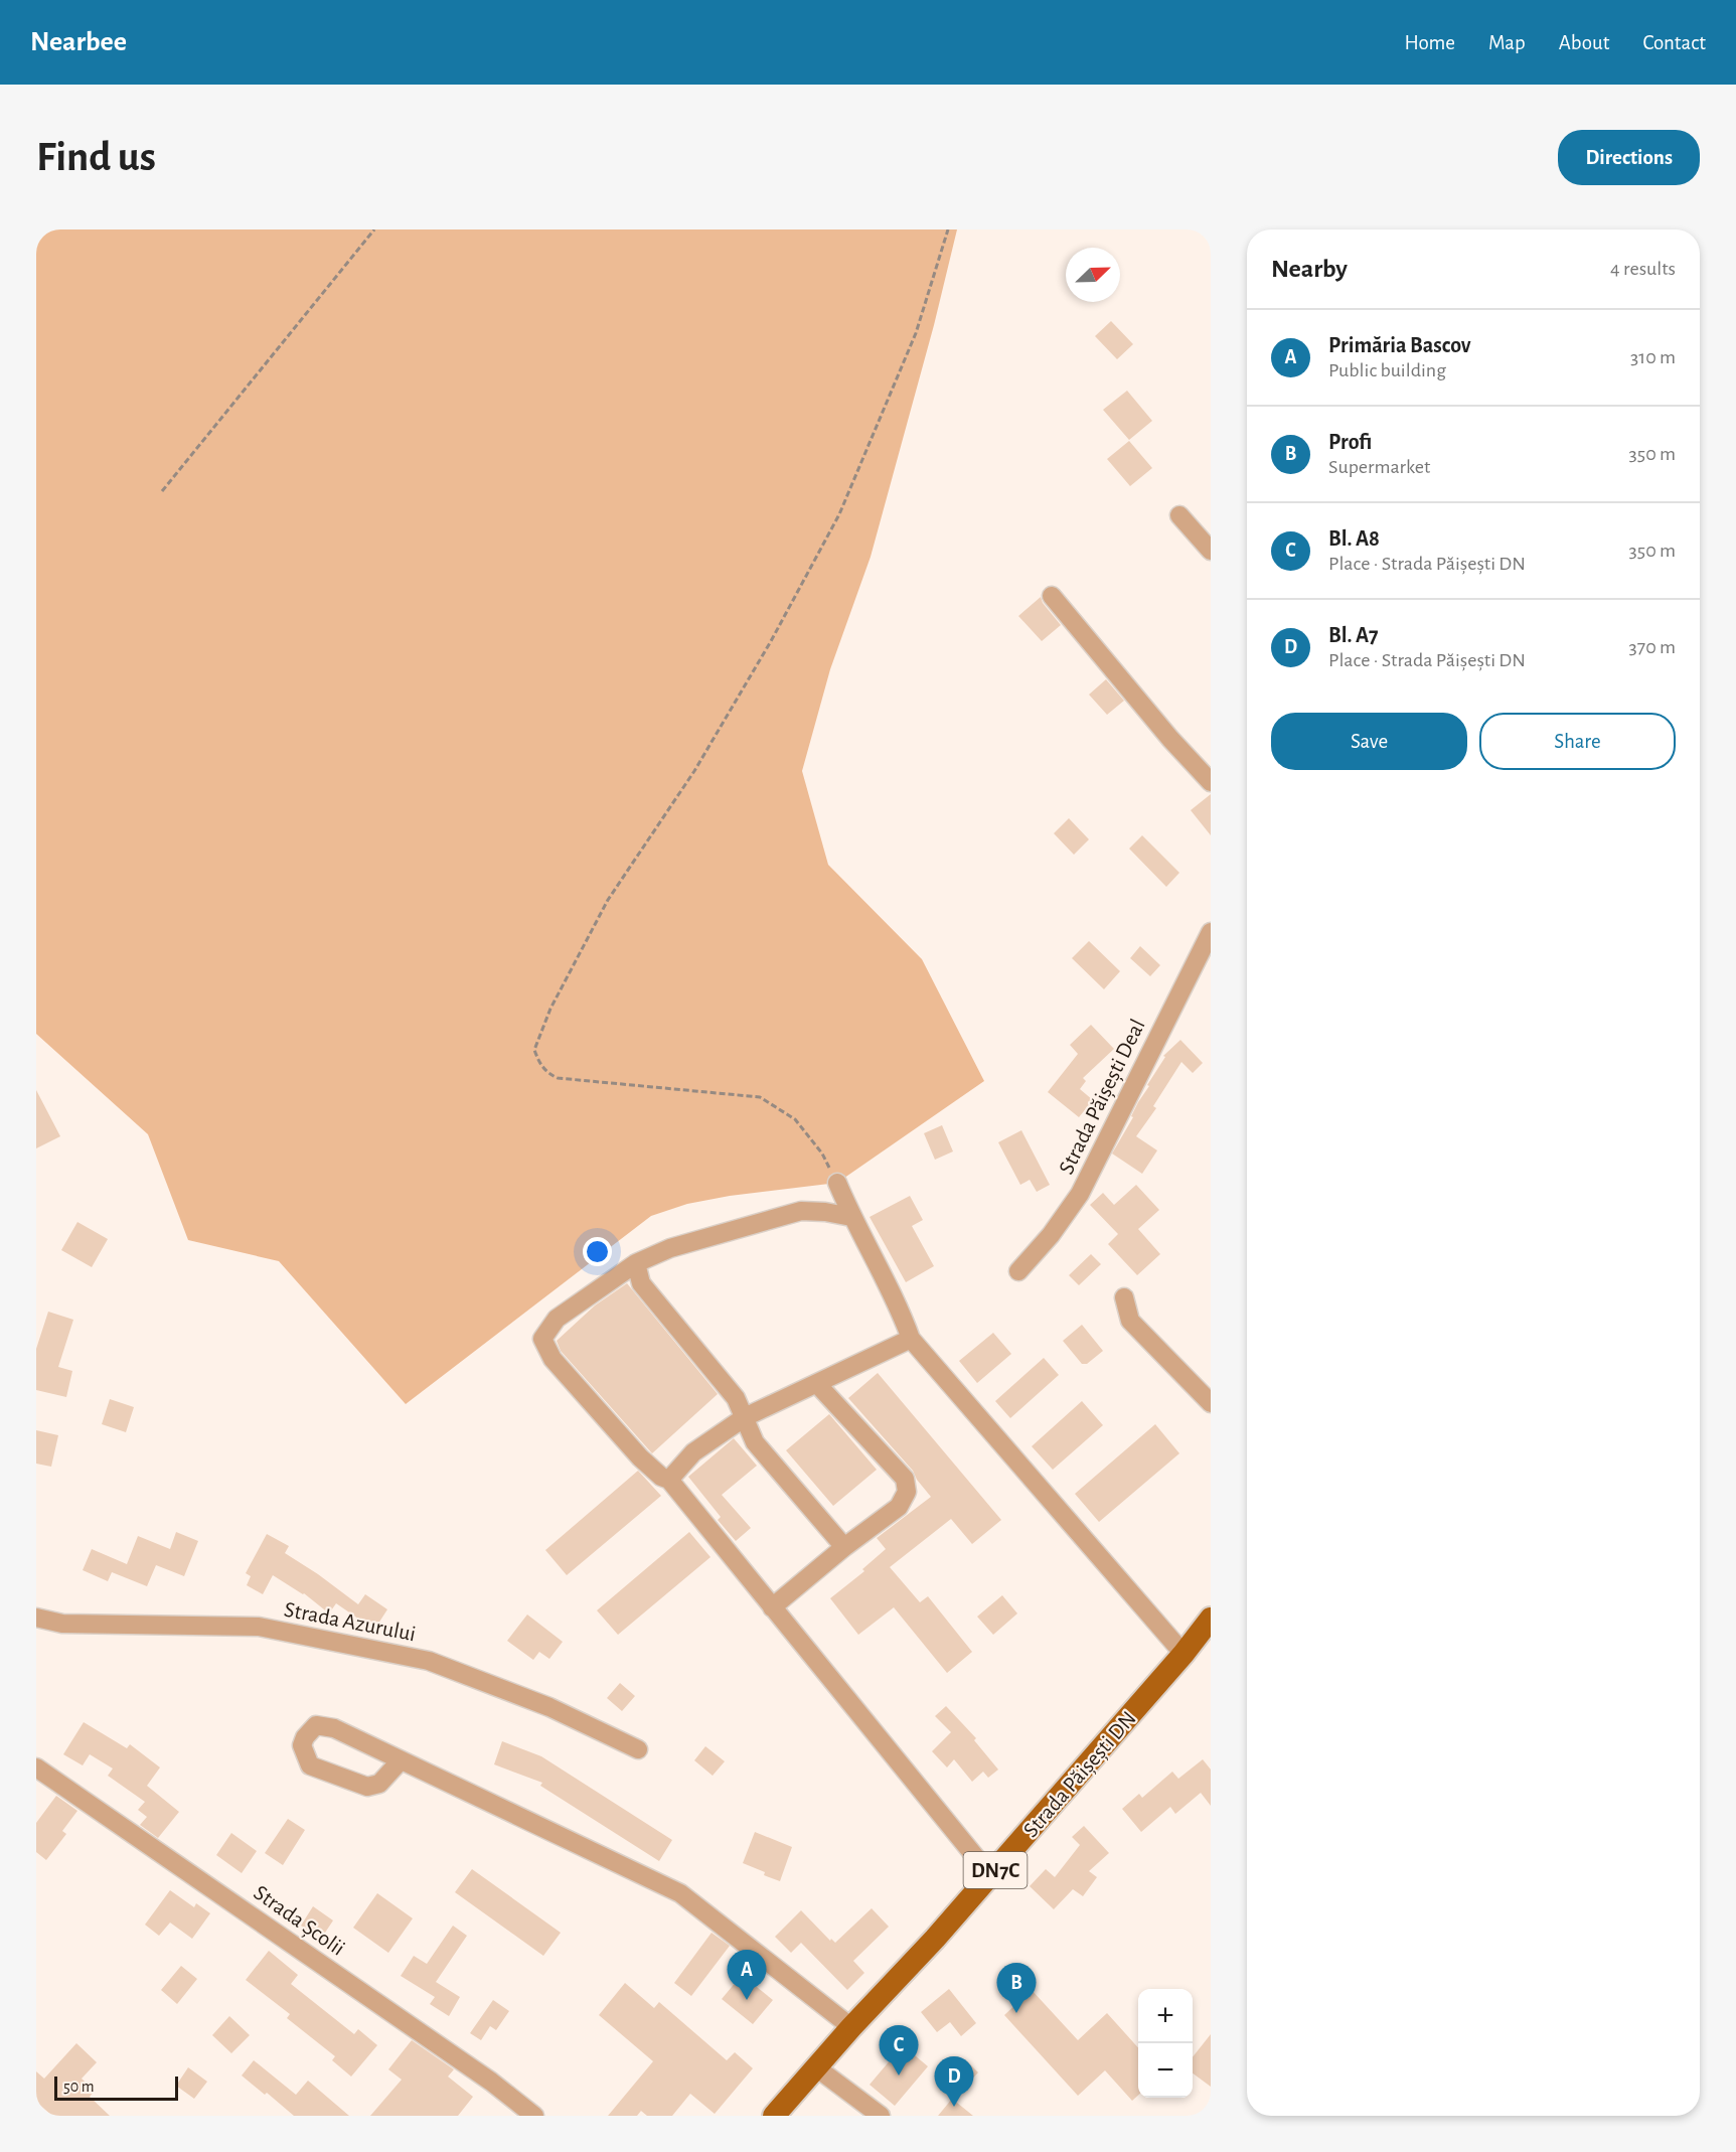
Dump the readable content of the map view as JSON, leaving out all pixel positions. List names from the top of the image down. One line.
{"streets":{"main road":["Strada Păișești DN","DN7C"],"street":["Strada Păișești Deal","Strada Azurului","Strada Școlii"]},"scale_bar":"50 m","north":"top right","page":{"header":"Nearbee","nav":["Home","Map","About","Contact"],"buttons":["Directions",["Save","Share"]],"title":"Find us","heading":["Nearby","4 results"],"list":[{"mark":"A","name":"Primăria Bascov","note":"Public building","value":"310 m"},{"mark":"B","name":"Profi","note":"Supermarket","value":"350 m"},{"mark":"C","name":"Bl. A8","note":"Place · Strada Păișești DN","value":"350 m"},{"mark":"D","name":"Bl. A7","note":"Place · Strada Păișești DN","value":"370 m"}],"pins":["A","B","C","D"],"map_buttons":["+","−"],"scale":"50 m"}}
